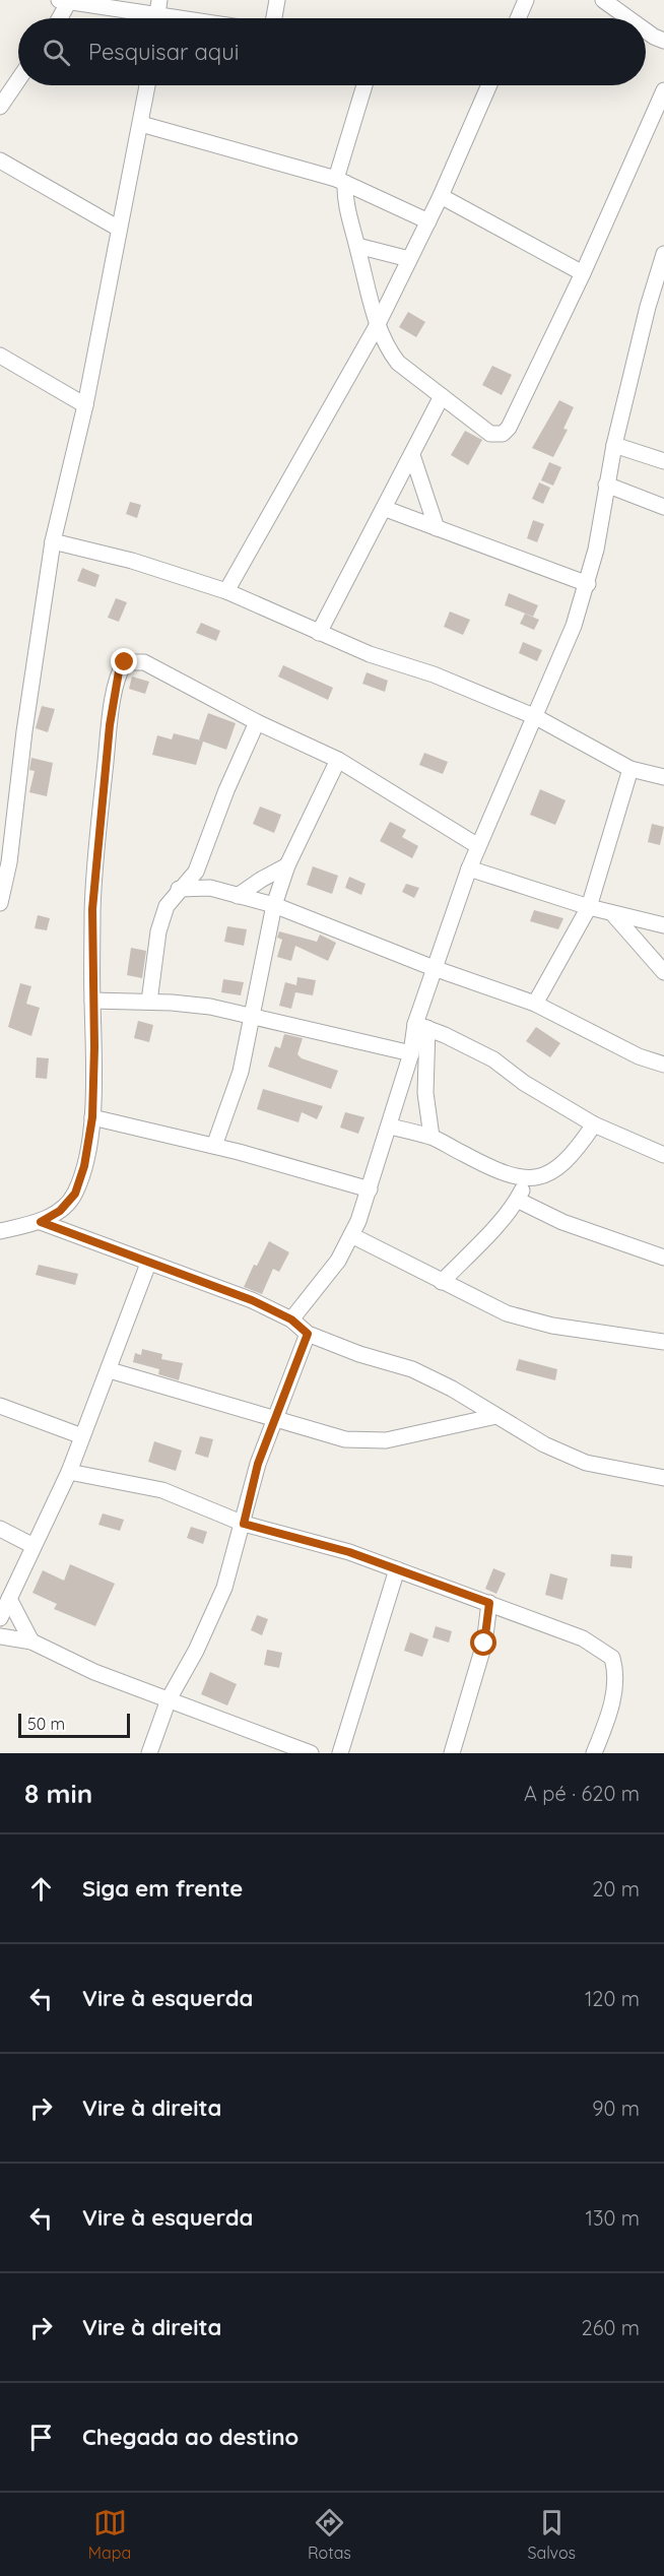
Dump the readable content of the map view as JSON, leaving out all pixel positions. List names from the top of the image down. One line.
{"scale_bar":"50 m","page":{"search":"Pesquisar aqui","scale":"50 m","heading":["8 min","A pé · 620 m"],"list":[["Siga em frente","20 m"],["Vire à esquerda","120 m"],["Vire à direita","90 m"],["Vire à esquerda","130 m"],["Vire à direita","260 m"],"Chegada ao destino"],"nav":["Mapa","Rotas","Salvos"]}}
